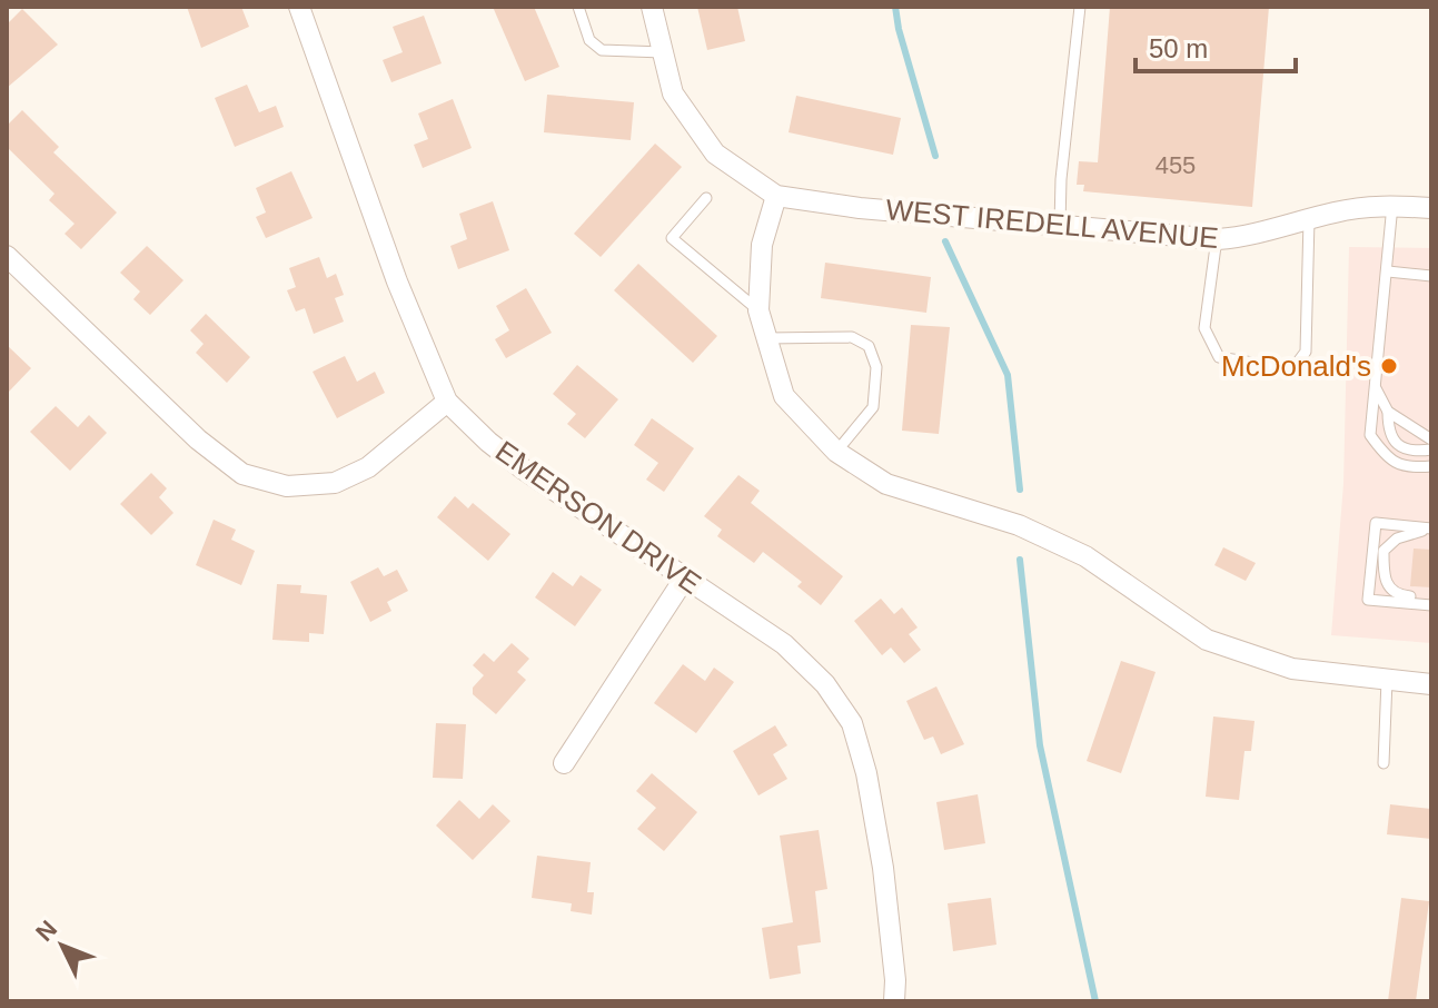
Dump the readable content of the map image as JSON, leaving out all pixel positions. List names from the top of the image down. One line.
{"streets":{"street":["WEST IREDELL AVENUE","EMERSON DRIVE"]},"places":["McDonald's"],"house_numbers":["455"],"scale_bar":"50 m","north":"top left"}
